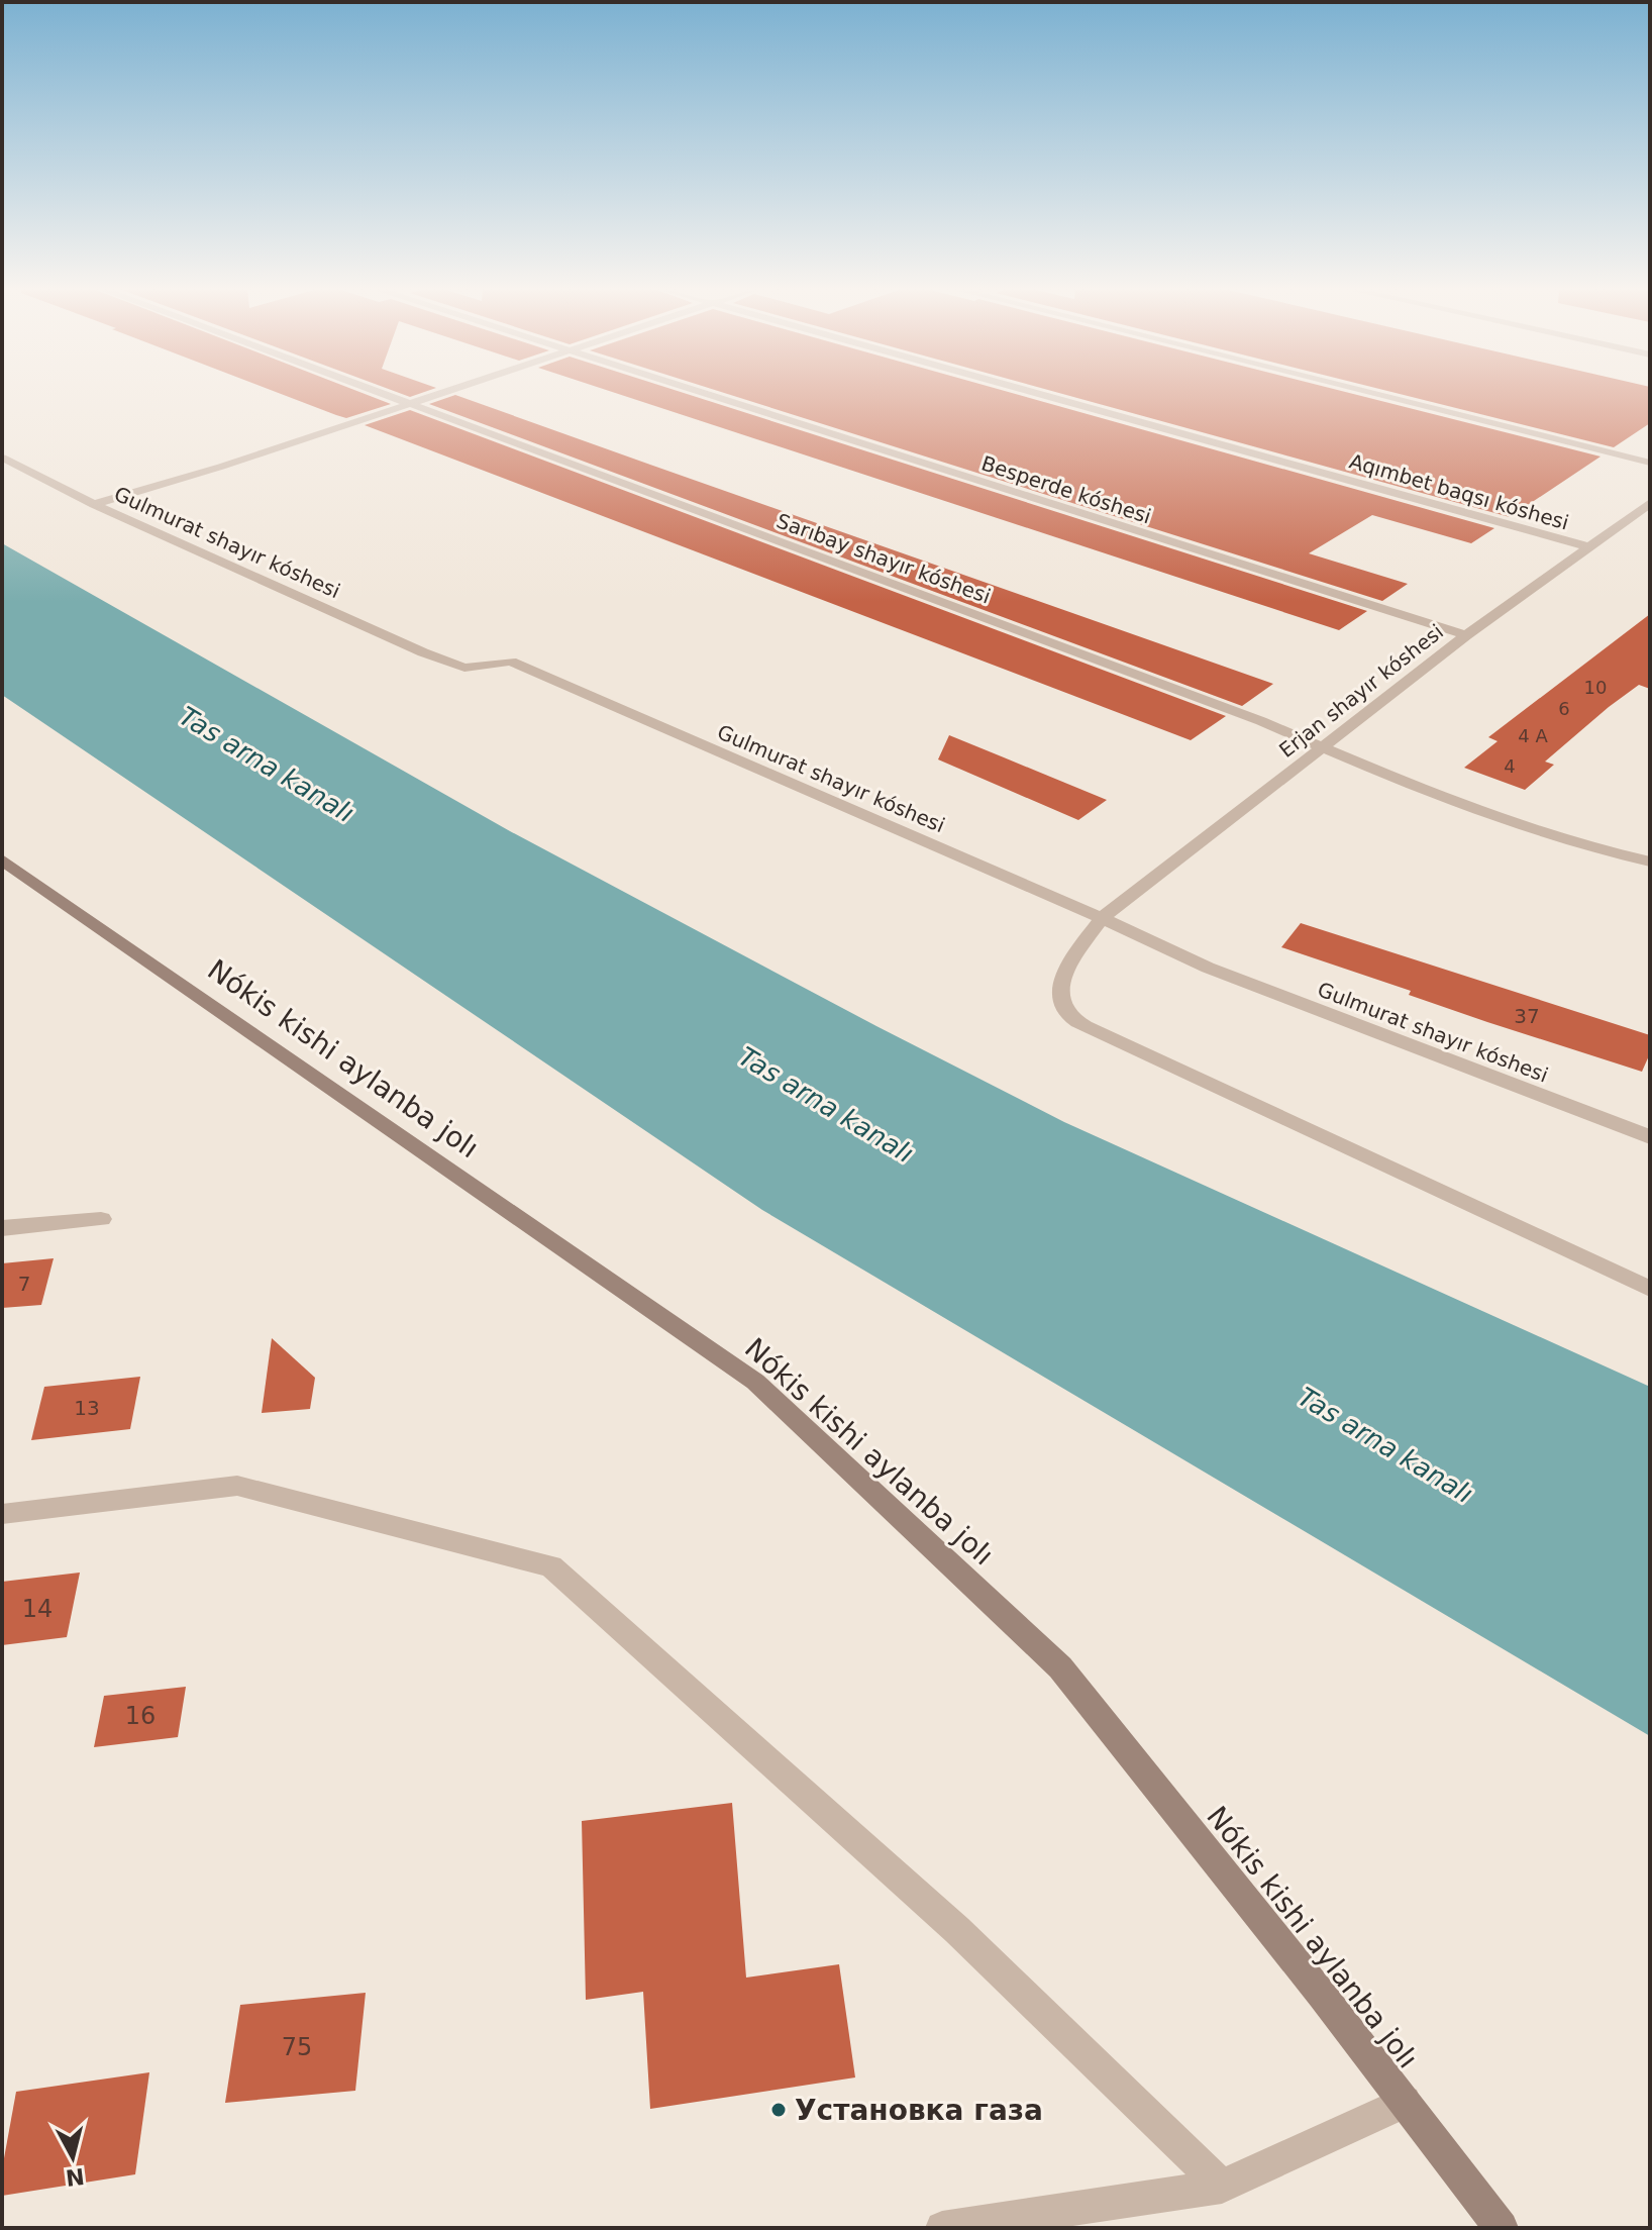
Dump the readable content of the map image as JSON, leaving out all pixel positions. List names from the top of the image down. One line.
{"streets":{"main road":["Nókis kishi aylanba jolı"],"street":["Besperde kóshesi","Aqımbet baqsı kóshesi","Gulmurat shayır kóshesi","Sarıbay shayır kóshesi","Erjan shayır kóshesi"]},"crossings":[["Besperde kóshesi","Erjan shayır kóshesi"],["Aqımbet baqsı kóshesi","Erjan shayır kóshesi"],["Gulmurat shayır kóshesi","Erjan shayır kóshesi"],["Sarıbay shayır kóshesi","Erjan shayır kóshesi"]],"water":["Tas arna kanalı"],"places":["Установка газа"],"house_numbers":["10","6","4 А","4","37","7","13","14","16","75"],"north":"bottom"}
